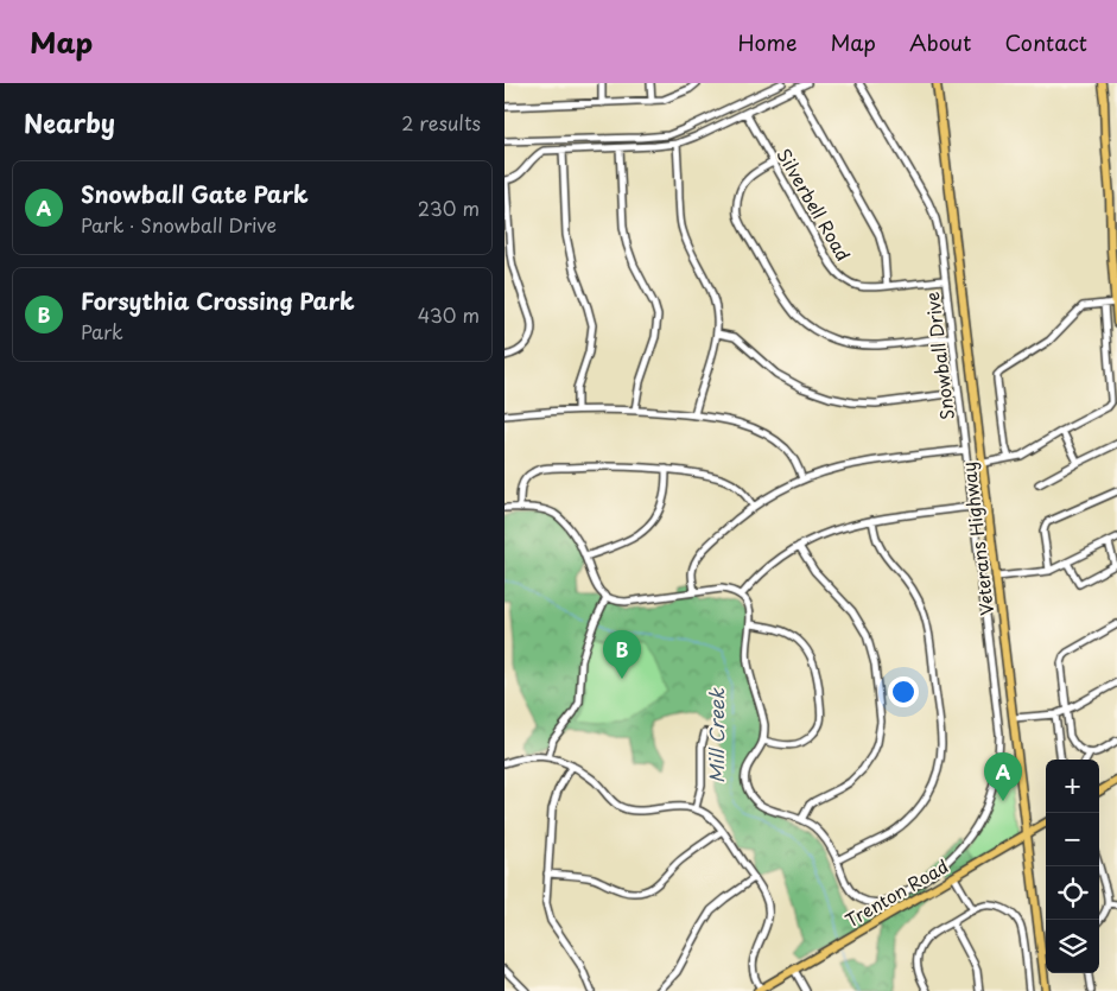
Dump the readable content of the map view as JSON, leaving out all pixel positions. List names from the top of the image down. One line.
{"streets":{"main road":["Veterans Highway","Trenton Road"],"street":["Silverbell Road","Snowball Drive"]},"crossings":[["Silverbell Road","Snowball Drive"],["Veterans Highway","Trenton Road"]],"water":["Mill Creek"],"page":{"header":"Map","nav":["Home","Map","About","Contact"],"heading":["Nearby","2 results"],"list":[{"mark":"A","name":"Snowball Gate Park","note":"Park · Snowball Drive","value":"230 m"},{"mark":"B","name":"Forsythia Crossing Park","note":"Park","value":"430 m"}],"pins":["B","A"],"map_buttons":["+","−"]}}
